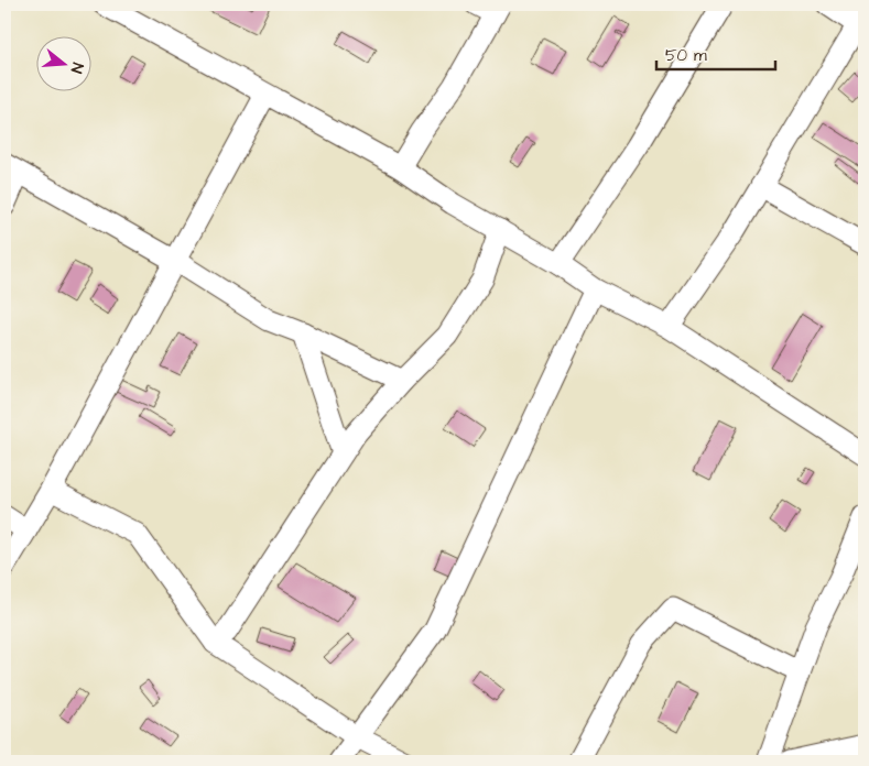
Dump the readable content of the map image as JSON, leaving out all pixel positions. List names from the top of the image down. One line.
{"scale_bar":"50 m","north":"right"}
